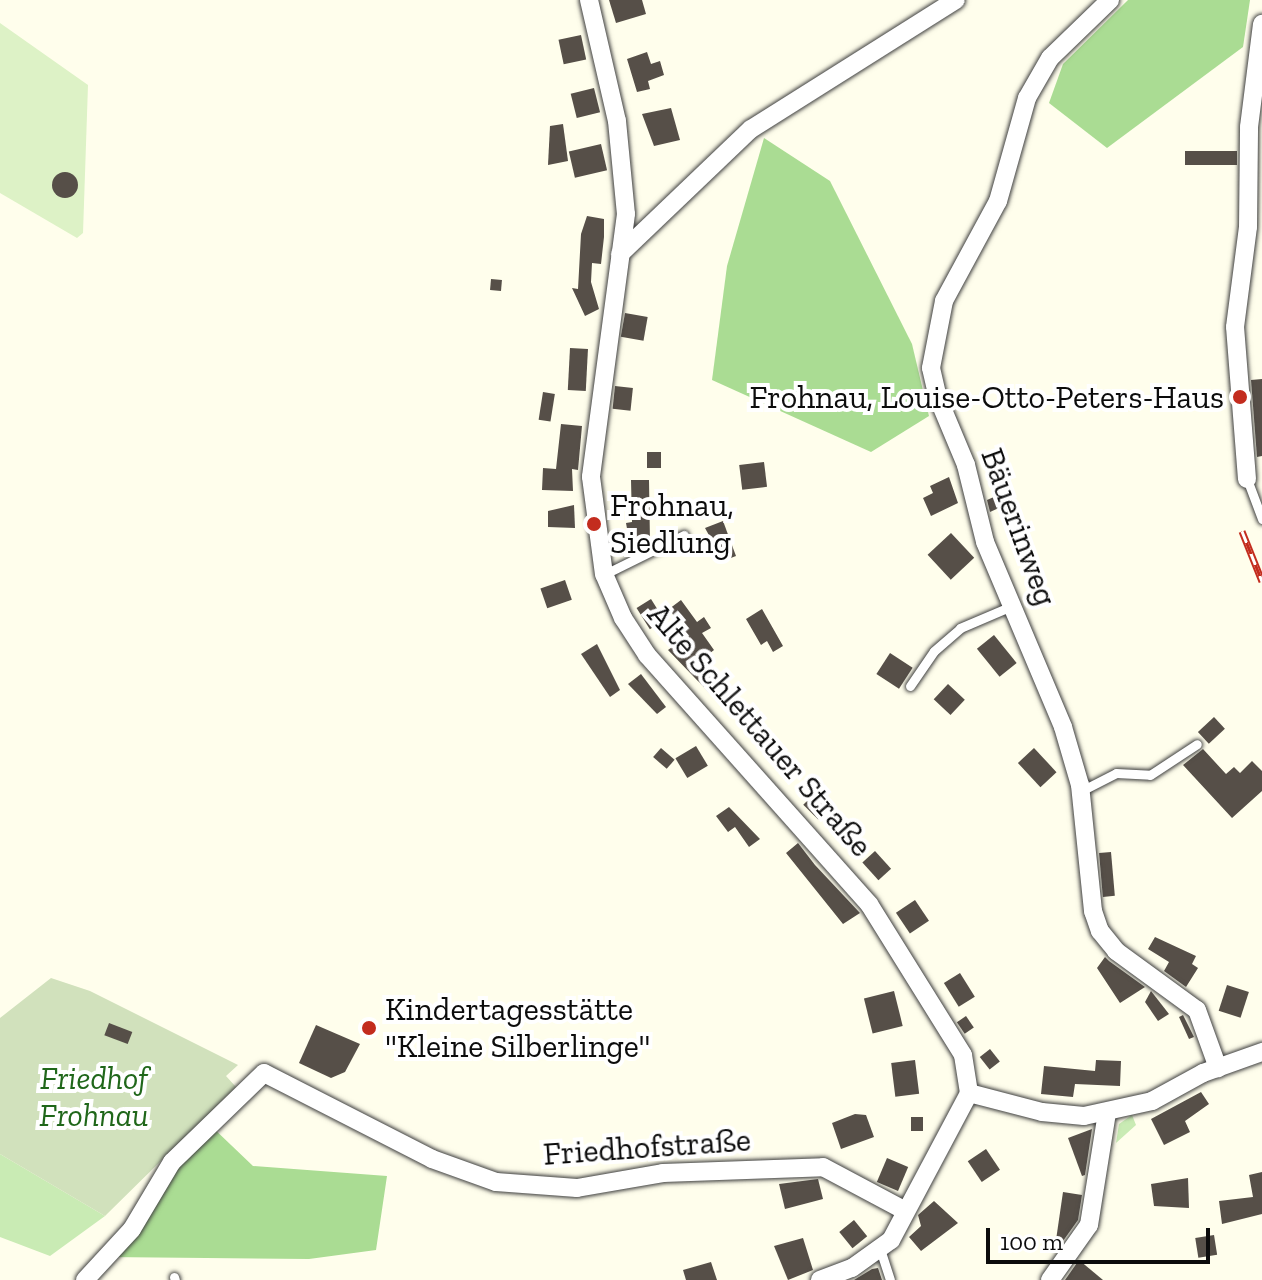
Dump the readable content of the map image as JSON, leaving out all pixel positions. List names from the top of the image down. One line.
{"streets":{"street":["Bäuerinweg","Alte Schlettauer Straße","Friedhofstraße"]},"parks":["Friedhof Frohnau"],"places":["Frohnau, Louise-Otto-Peters-Haus","Frohnau, Siedlung","Kindertagesstätte \"Kleine Silberlinge\""],"scale_bar":"100 m"}
